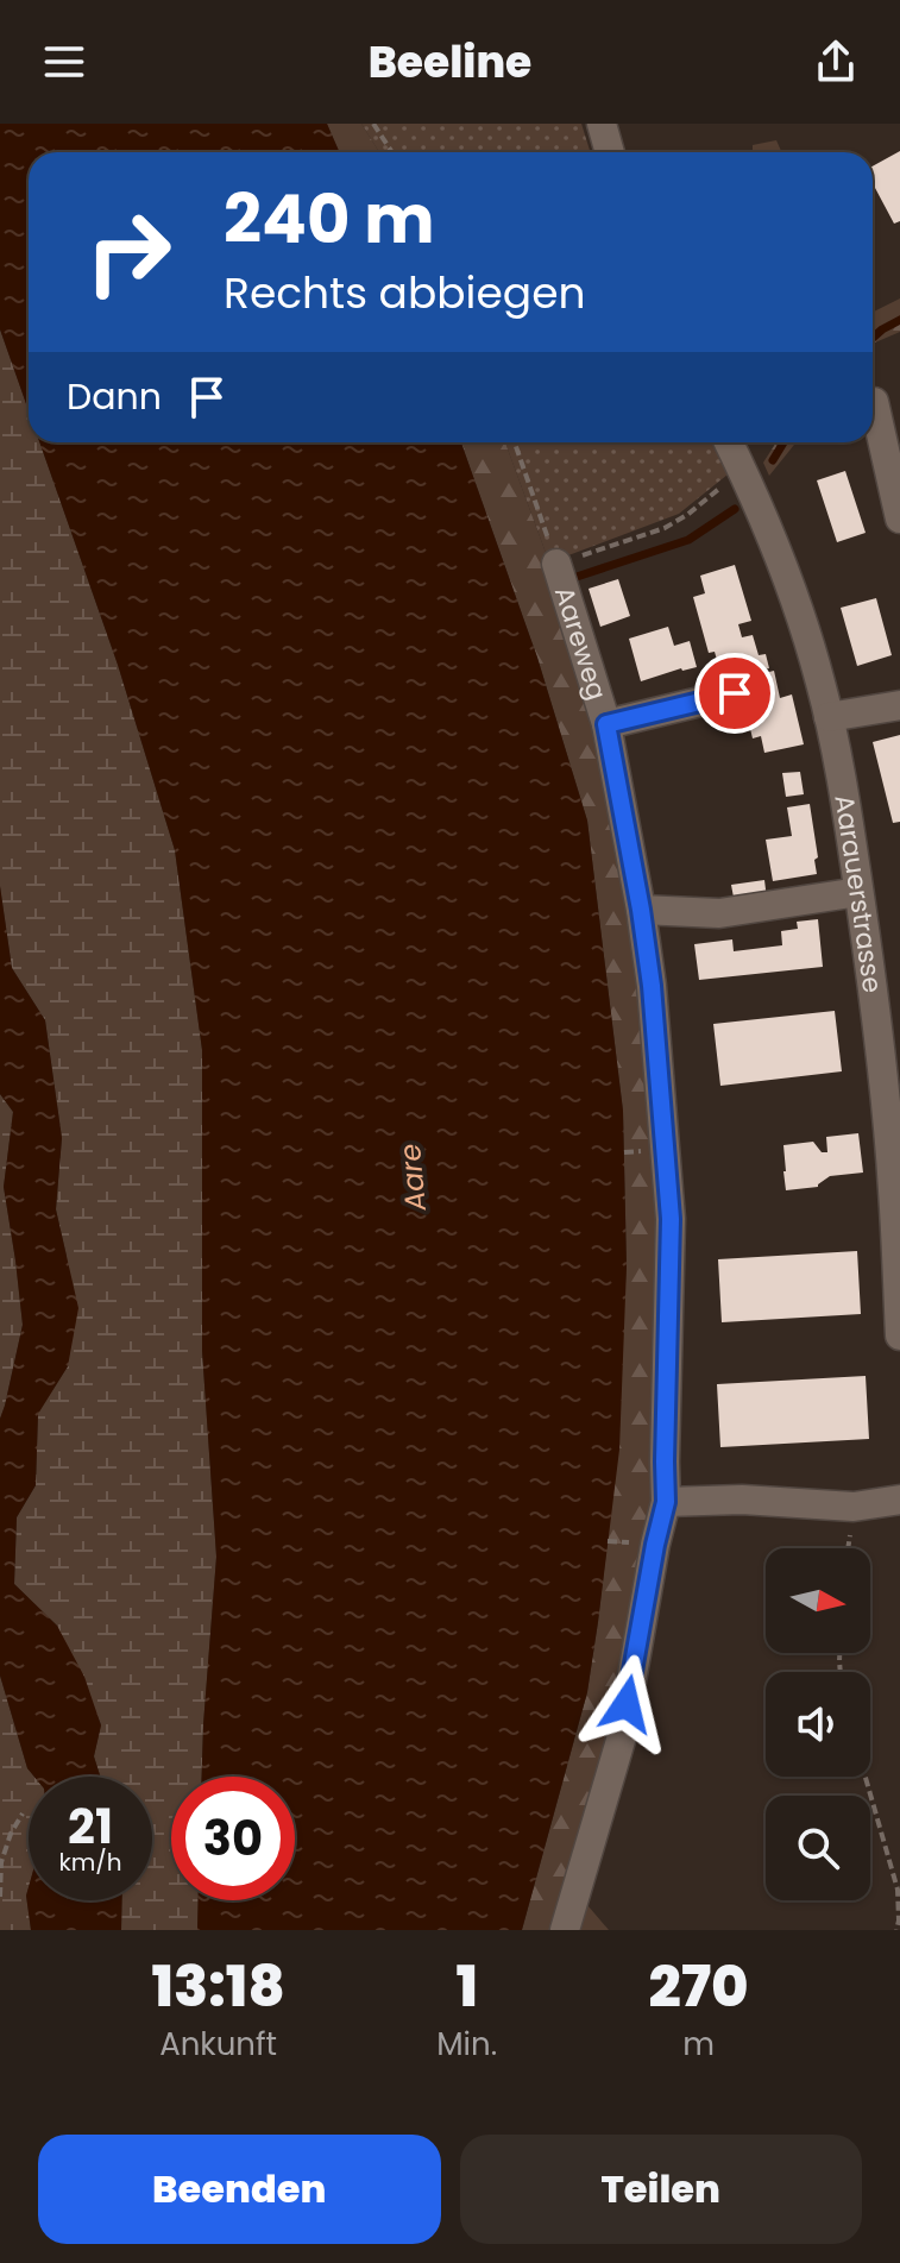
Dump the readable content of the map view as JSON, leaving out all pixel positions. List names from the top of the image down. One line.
{"streets":{"street":["Aareweg","Aarauerstrasse"]},"water":["Aare"],"north":"right","page":{"header":"Beeline","turn":["240 m","Rechts abbiegen"],"then":"Dann","speed":"21 km/h","limit":"30","eta":["13:18","Ankunft","1","Min.","270","m"],"buttons":["Beenden","Teilen"]}}
